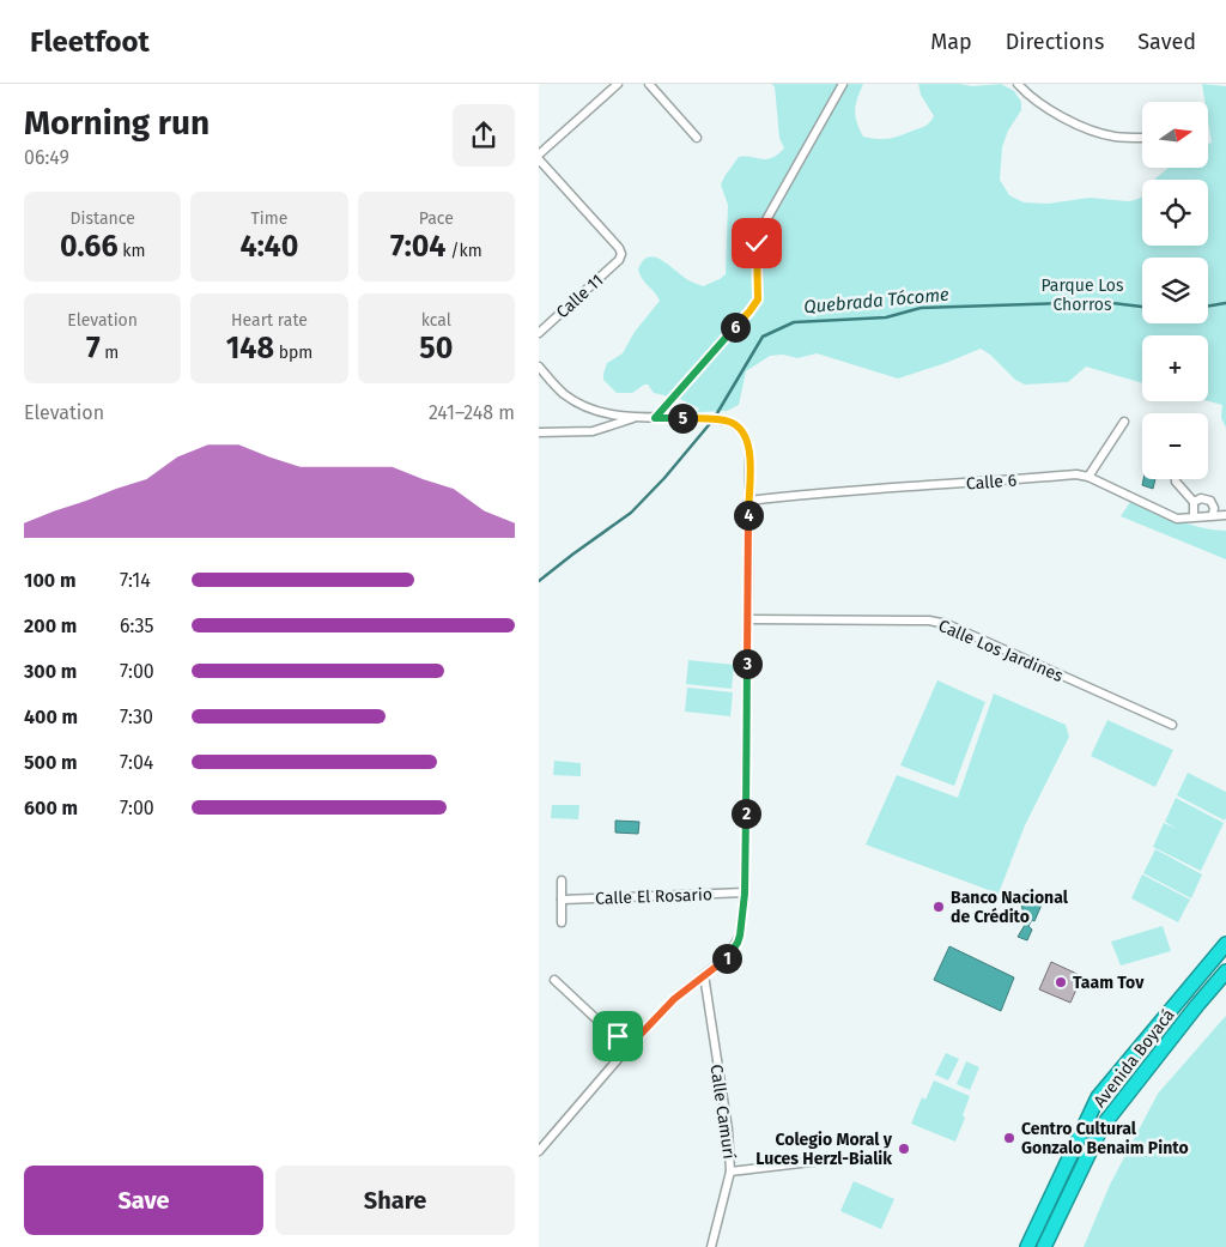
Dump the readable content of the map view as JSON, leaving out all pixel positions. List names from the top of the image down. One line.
{"streets":{"highway":["Avenida Boyacá"],"street":["Calle 11","Calle 6","Calle Los Jardines","Calle El Rosario","Calle Camurí"]},"water":["Quebrada Tócome"],"parks":["Parque Los Chorros"],"places":["Banco Nacional de Crédito","Taam Tov","Centro Cultural Gonzalo Benaim Pinto","Colegio Moral y Luces Herzl-Bialik"],"north":"right","page":{"header":"Fleetfoot","nav":["Map","Directions","Saved"],"heading":["Morning run","06:49"],"map_buttons":["+","−"],"stats":[["Distance","0.66 km"],["Time","4:40"],["Pace","7:04 /km"],["Elevation","7 m"],["Heart rate","148 bpm"],["kcal","50"]],"pins":["6","5","4","3","2","1"],"chart":["Elevation","241–248 m"],"list":[{"name":"100 m","note":"7:14"},{"name":"200 m","note":"6:35"},{"name":"300 m","note":"7:00"},{"name":"400 m","note":"7:30"},{"name":"500 m","note":"7:04"},{"name":"600 m","note":"7:00"}],"buttons":["Save","Share"]}}
